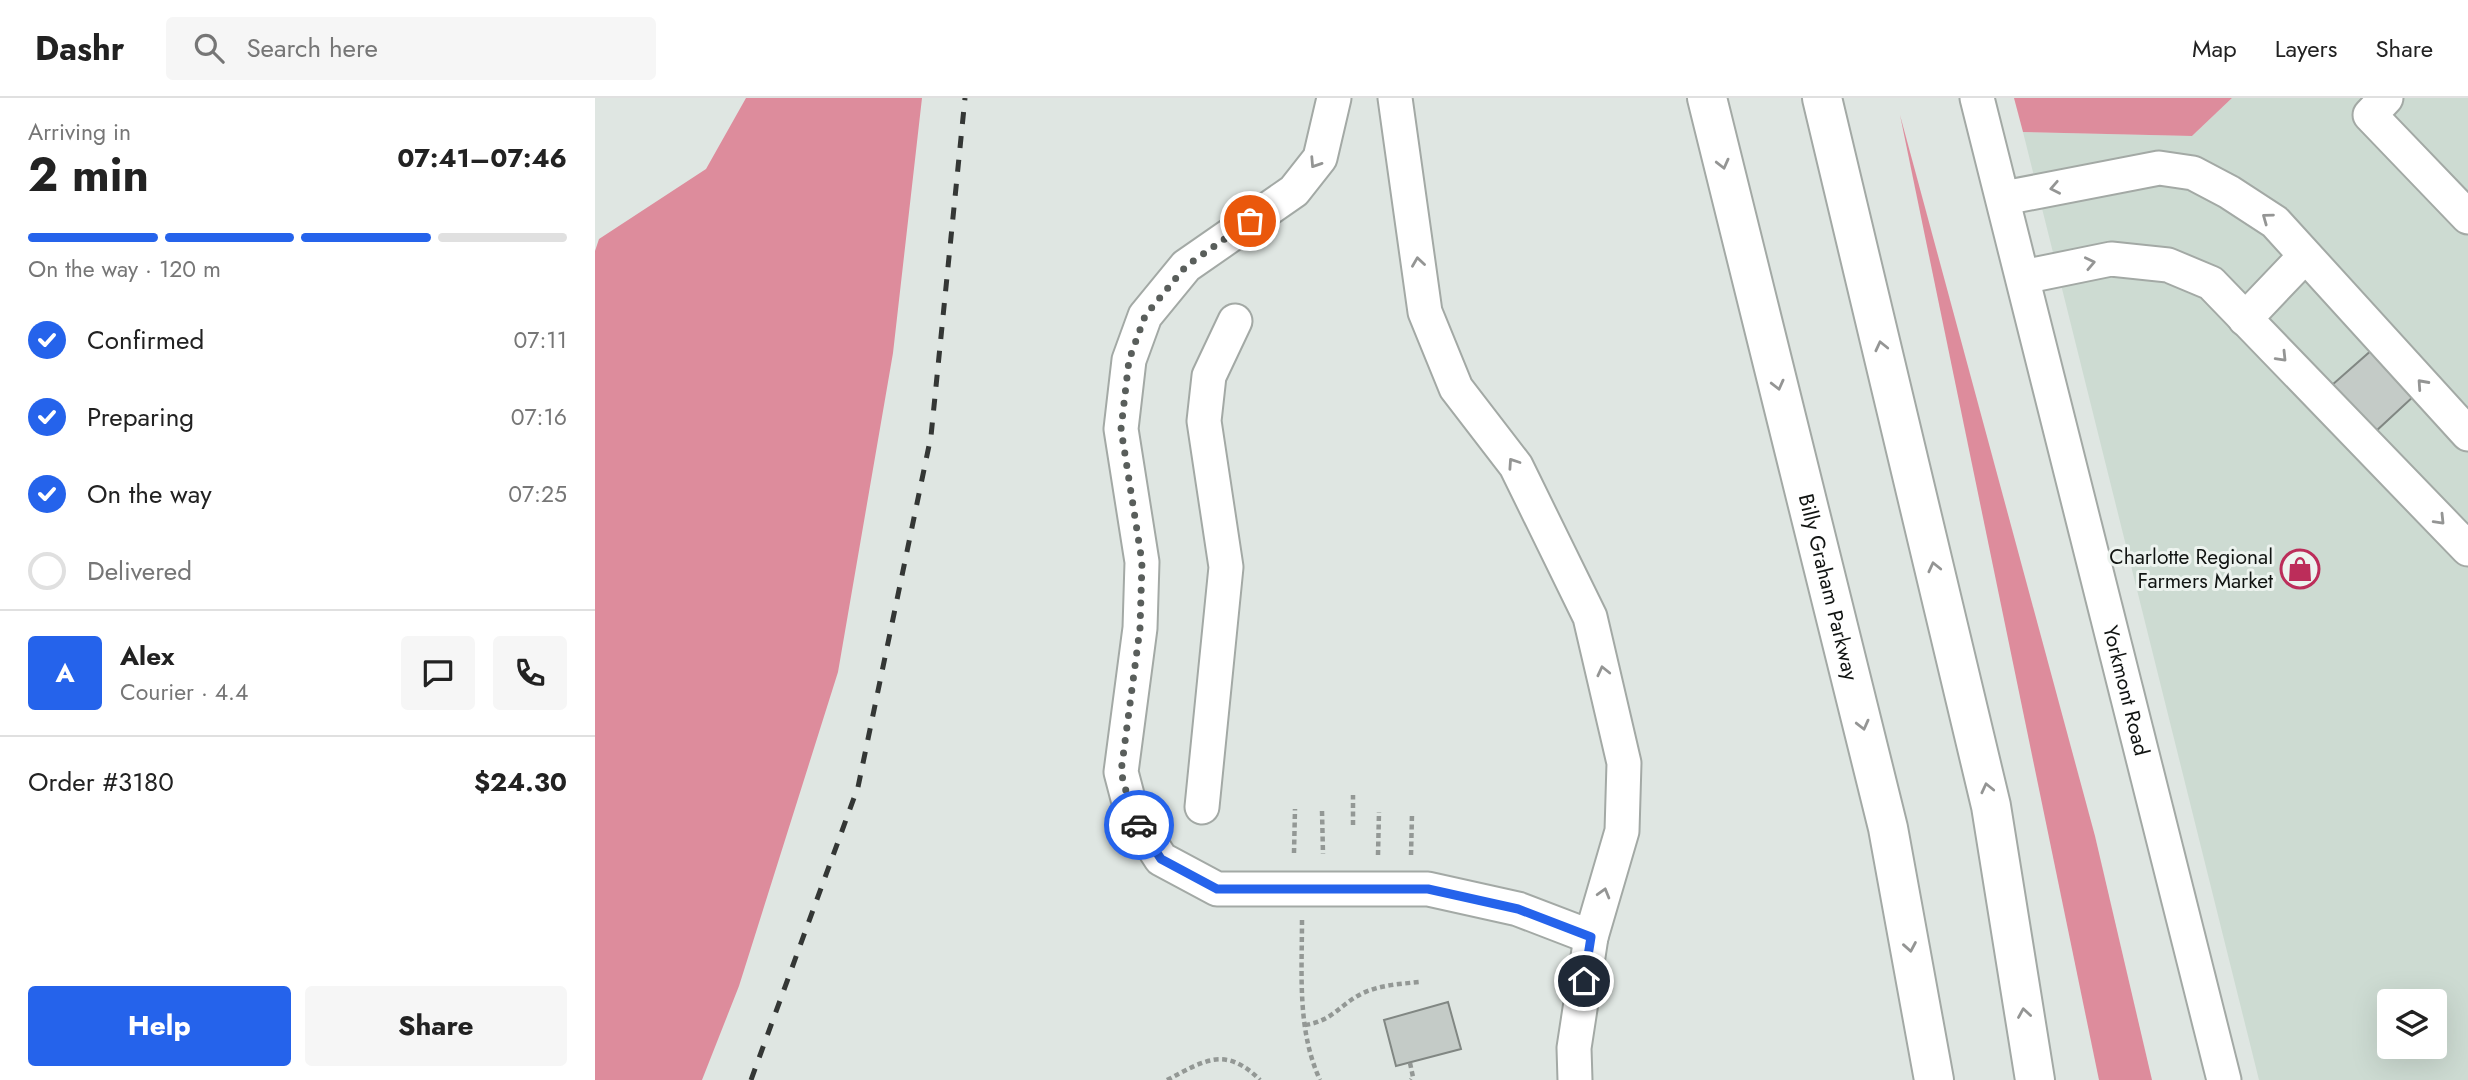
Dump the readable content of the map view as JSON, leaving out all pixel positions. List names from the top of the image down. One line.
{"streets":{"highway":["Billy Graham Parkway"],"street":["Yorkmont Road"]},"places":{"shop":["Charlotte Regional Farmers Market"]},"page":{"header":"Dashr","search":"Search here","nav":["Map","Layers","Share"],"heading":["2 min","Arriving in","07:41–07:46"],"panel":["Alex","Courier · 4.4","Order #3180","$24.30"],"bar":"On the way · 120 m","list":[["Confirmed","07:11"],["Preparing","07:16"],["On the way","07:25"],"Delivered"],"round":"A","buttons":["Help","Share"]}}
